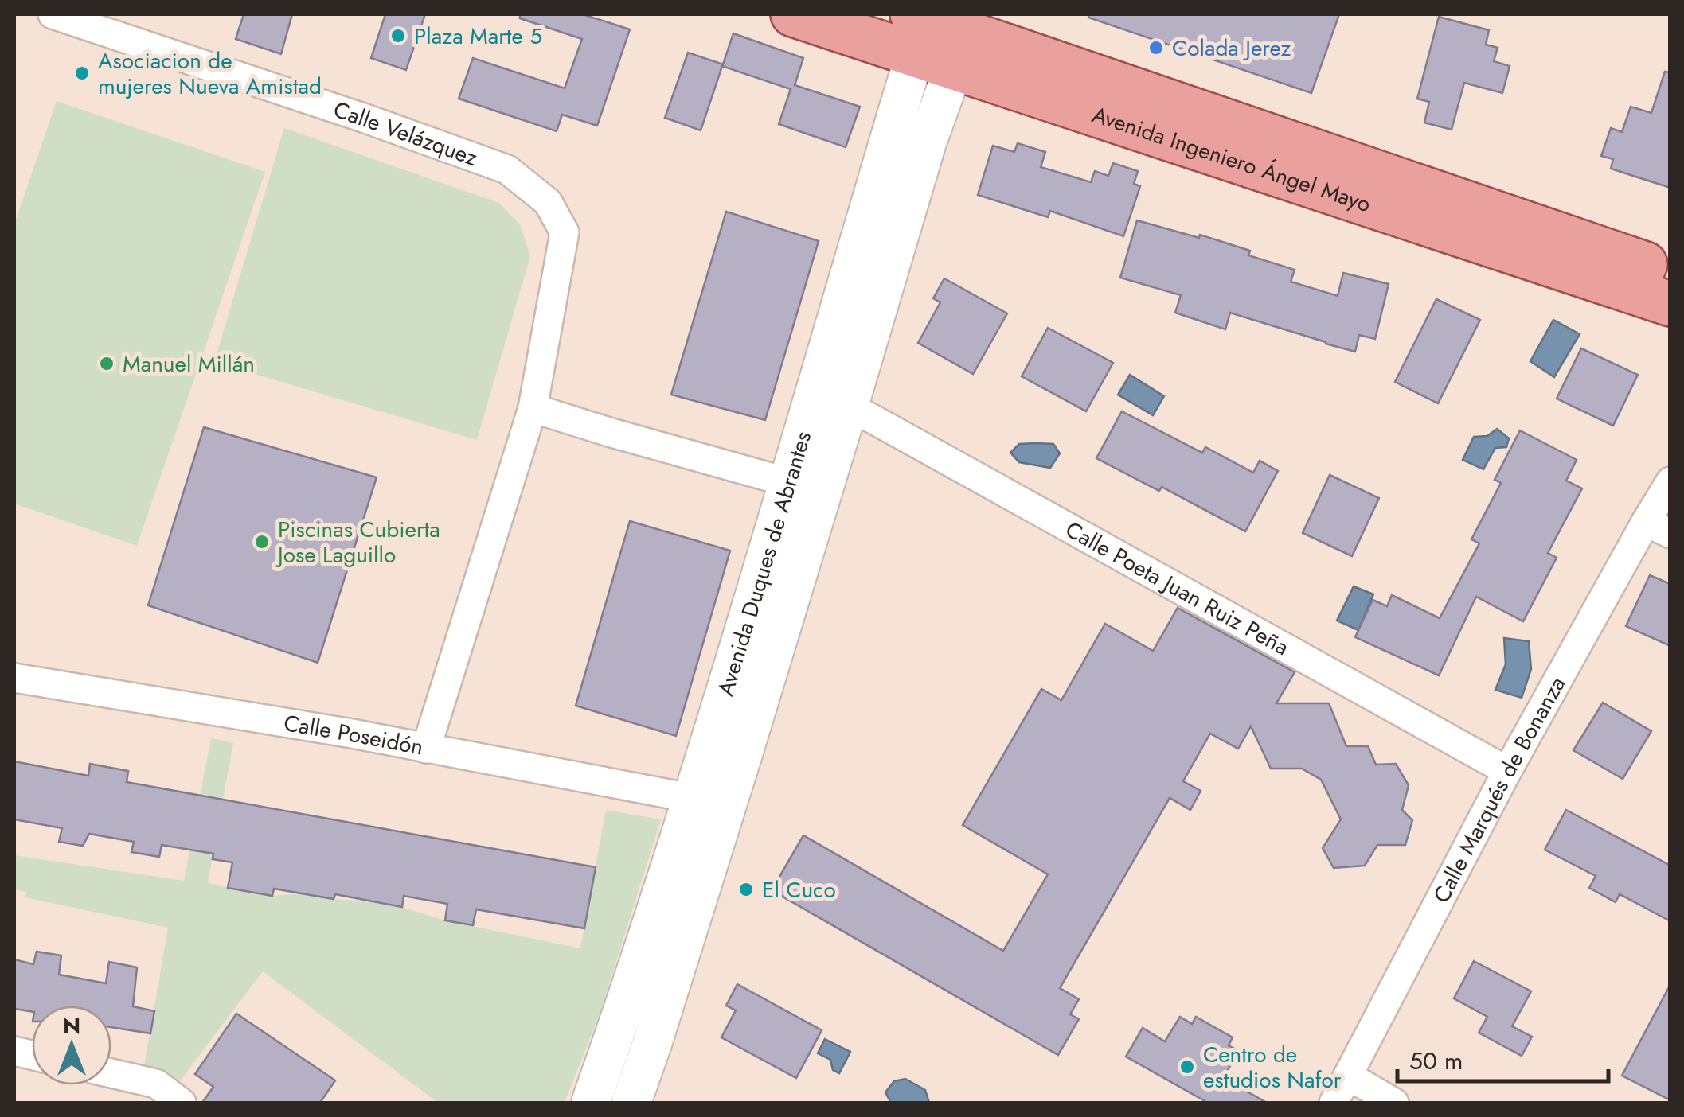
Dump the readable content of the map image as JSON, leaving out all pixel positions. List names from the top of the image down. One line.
{"streets":{"main road":["Avenida Ingeniero Ángel Mayo","Avenida Duques de Abrantes"],"street":["Calle Velázquez","Calle Poeta Juan Ruiz Peña","Calle Poseidón","Calle Marqués de Bonanza"]},"crossings":[["Calle Velázquez","Calle Poseidón"],["Avenida Ingeniero Ángel Mayo","Avenida Duques de Abrantes"],["Avenida Duques de Abrantes","Calle Poeta Juan Ruiz Peña"],["Avenida Duques de Abrantes","Calle Poseidón"],["Calle Poeta Juan Ruiz Peña","Calle Marqués de Bonanza"]],"places":["Plaza Marte 5","Colada Jerez","Asociacion de mujeres Nueva Amistad","Manuel Millán","Piscinas Cubierta Jose Laguillo","El Cuco","Centro de estudios Nafor"],"scale_bar":"50 m","north":"top"}
